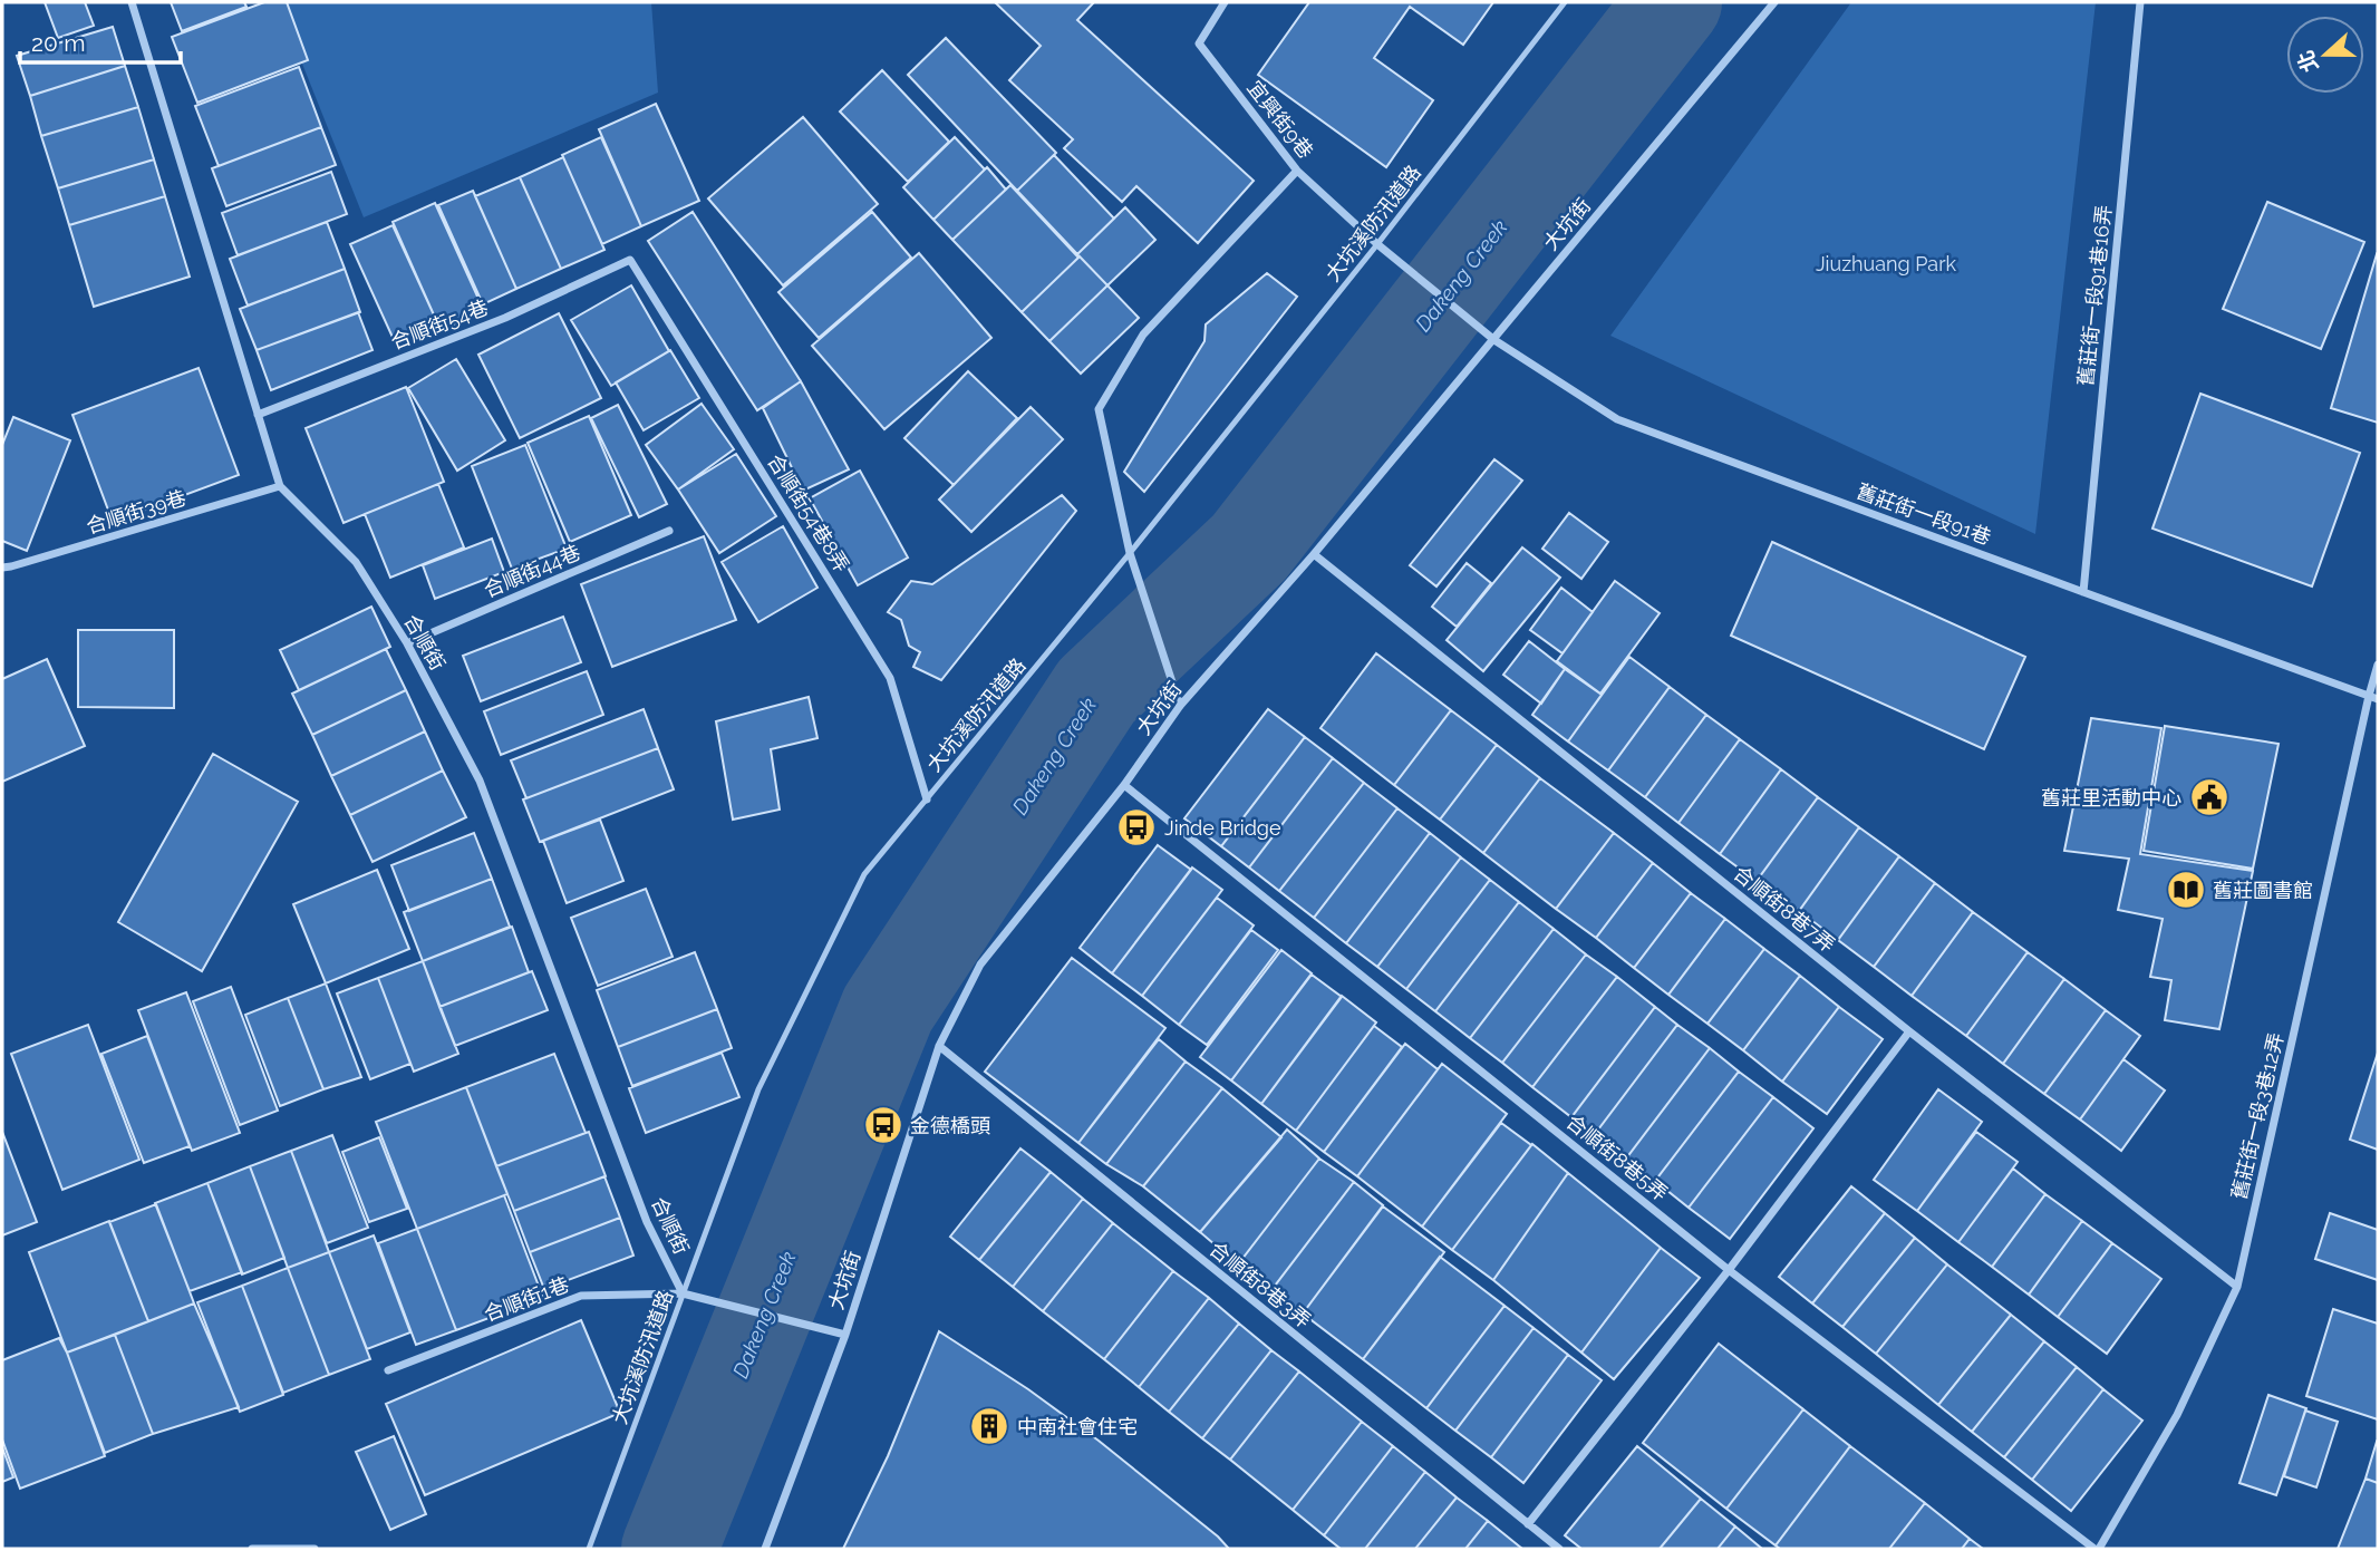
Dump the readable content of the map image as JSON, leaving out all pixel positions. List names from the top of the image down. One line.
{"streets":{"street":["宜興街9巷","大坑街","舊莊街一段91巷16弄","合順街54巷","合順街39巷","合順街54巷8弄","舊莊街一段91巷","合順街44巷","合順街","合順街8巷7弄","舊莊街一段3巷12弄","合順街8巷5弄","合順街8巷3弄","合順街1巷"],"lane":["大坑溪防汛道路"]},"crossings":[["宜興街9巷","大坑溪防汛道路"],["宜興街9巷","舊莊街一段91巷"],["大坑溪防汛道路","合順街54巷8弄"],["大坑溪防汛道路","合順街"],["大坑溪防汛道路","合順街1巷"],["大坑街","舊莊街一段91巷"],["大坑街","合順街8巷7弄"],["大坑街","合順街8巷5弄"],["大坑街","合順街8巷3弄"],["舊莊街一段91巷16弄","舊莊街一段91巷"],["合順街54巷","合順街54巷8弄"],["合順街54巷","合順街"],["合順街39巷","合順街"],["舊莊街一段91巷","舊莊街一段3巷12弄"],["合順街44巷","合順街"],["合順街","合順街1巷"],["合順街8巷7弄","舊莊街一段3巷12弄"],["舊莊街一段3巷12弄","合順街8巷5弄"]],"water":["Dakeng Creek"],"parks":["Jiuzhuang Park"],"places":{"public building":["舊莊里活動中心"],"bus stop":["Jinde Bridge","金德橋頭"],"library":["舊莊圖書館"],"building":["中南社會住宅"]},"scale_bar":"20 m","north":"left"}
